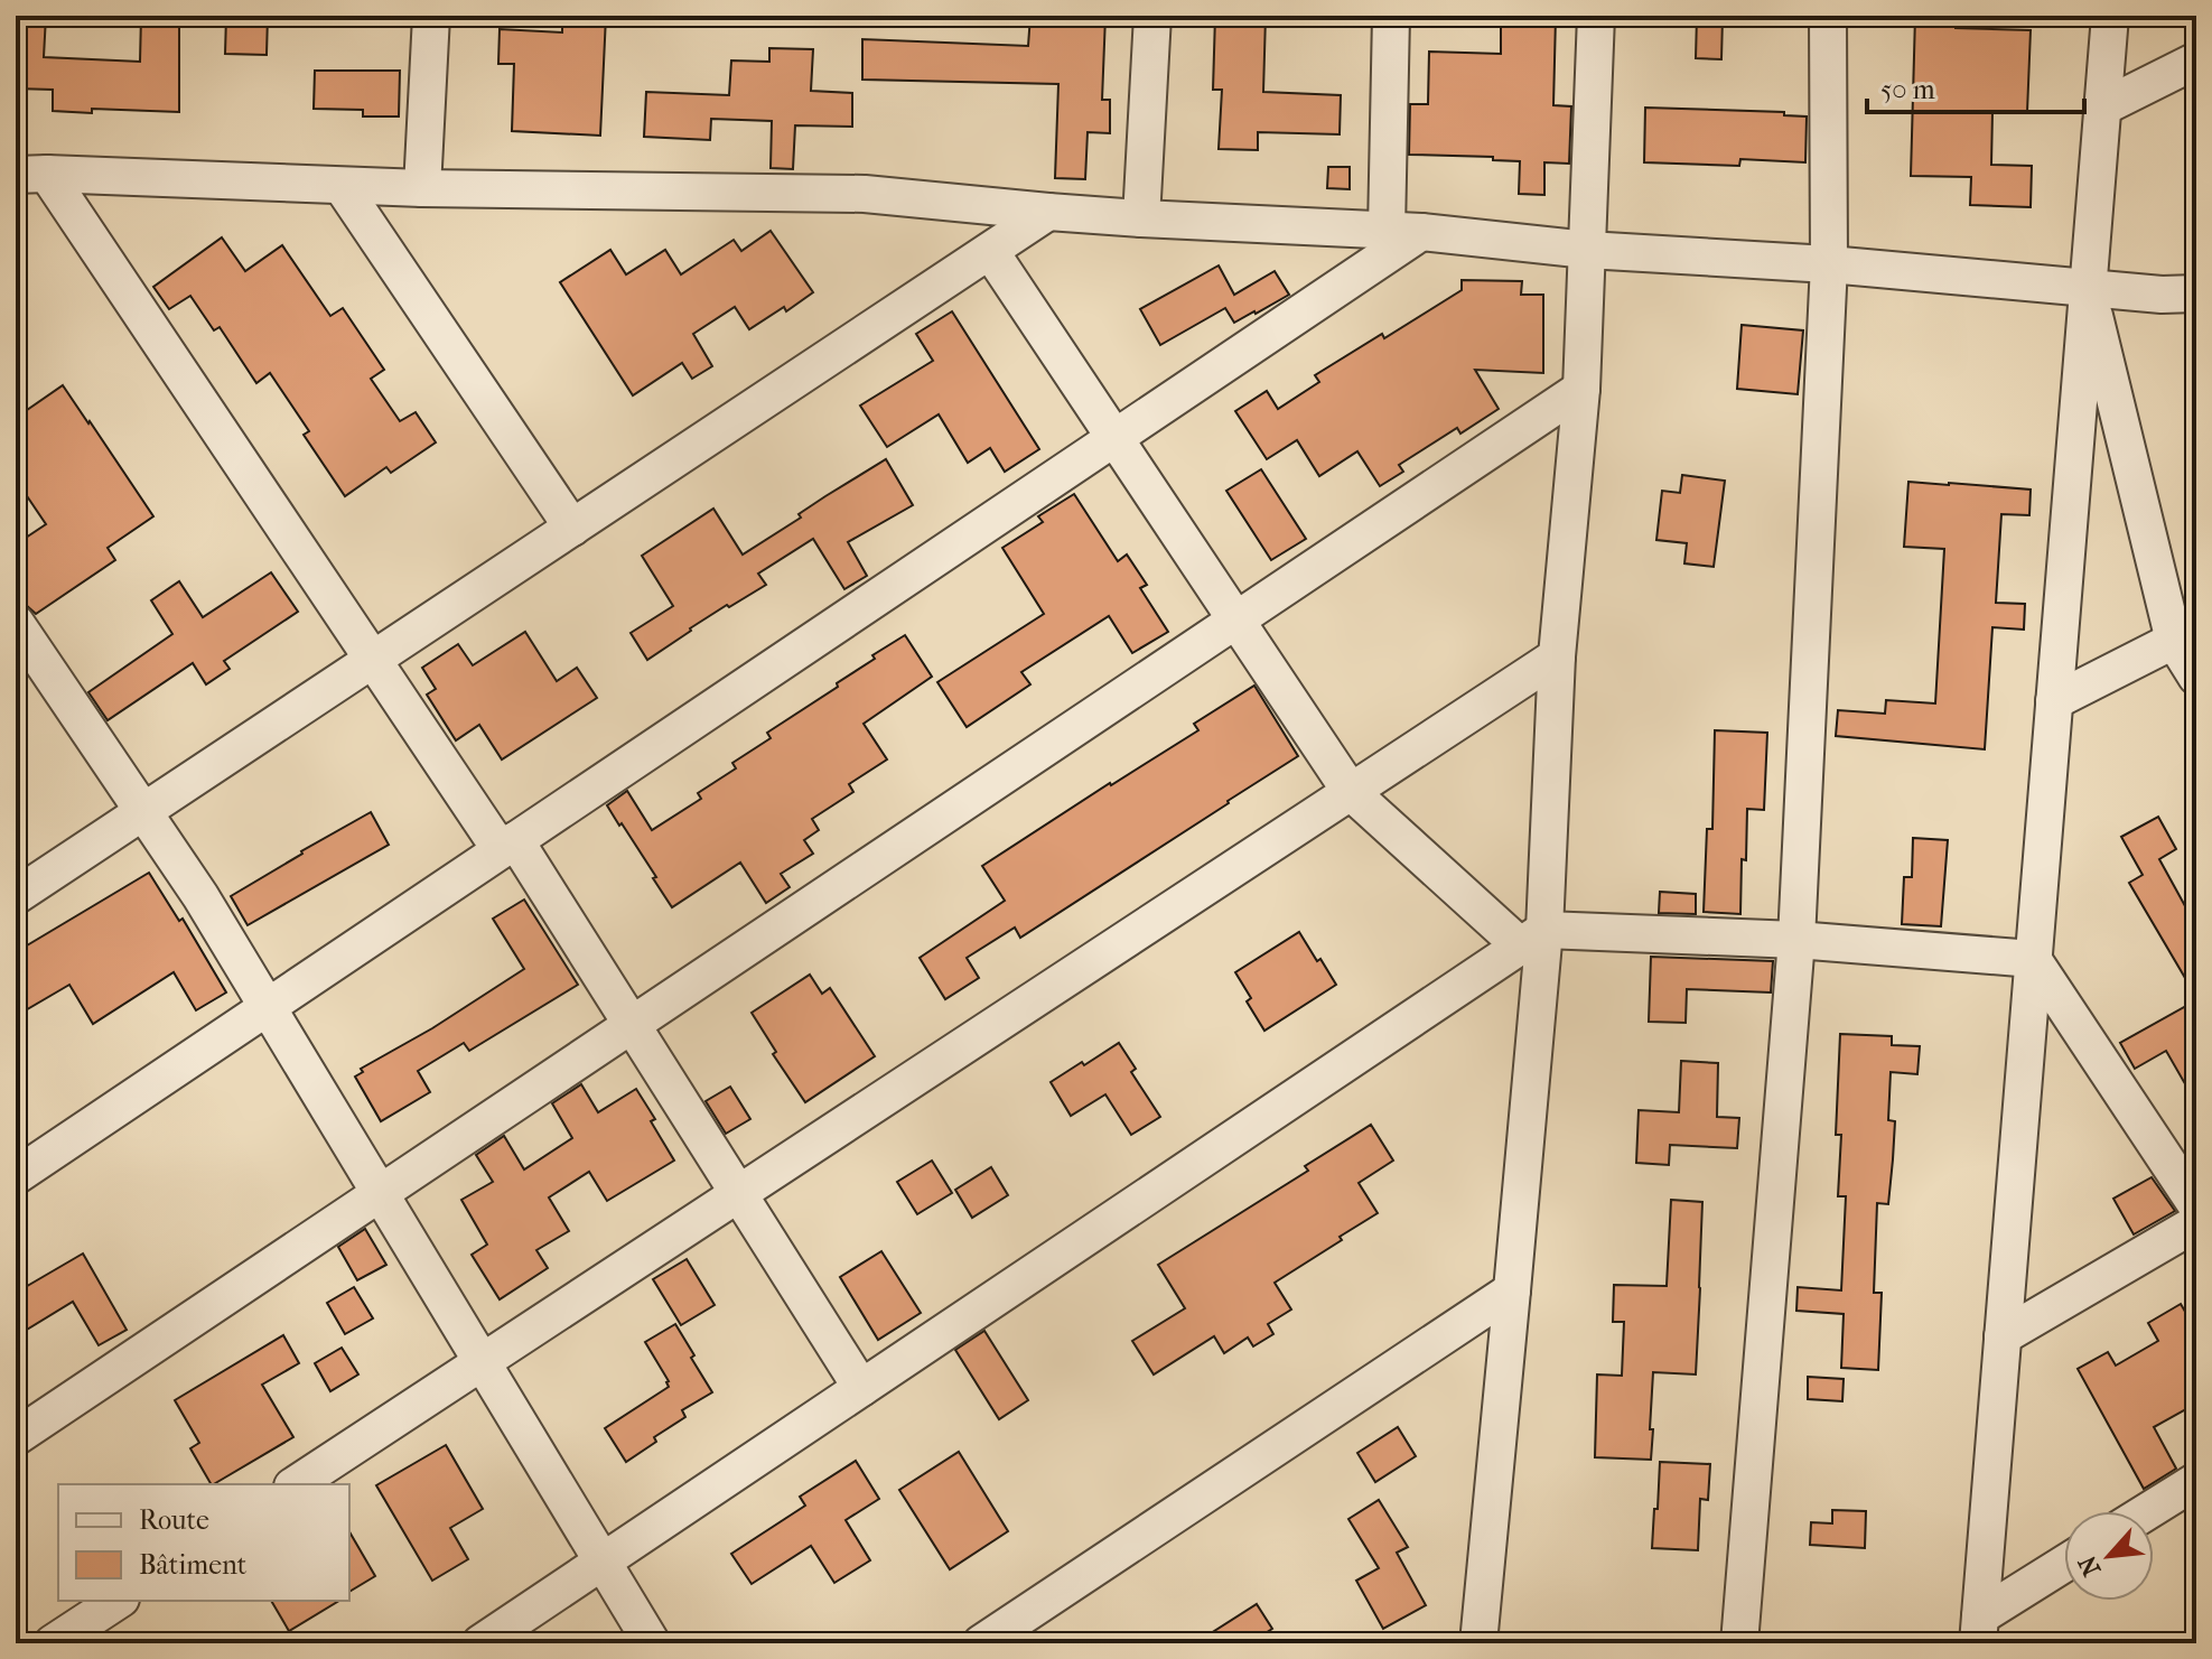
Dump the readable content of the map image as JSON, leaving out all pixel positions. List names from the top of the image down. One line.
{"legend":["Route","Bâtiment"],"scale_bar":"50 m","north":"bottom left"}
